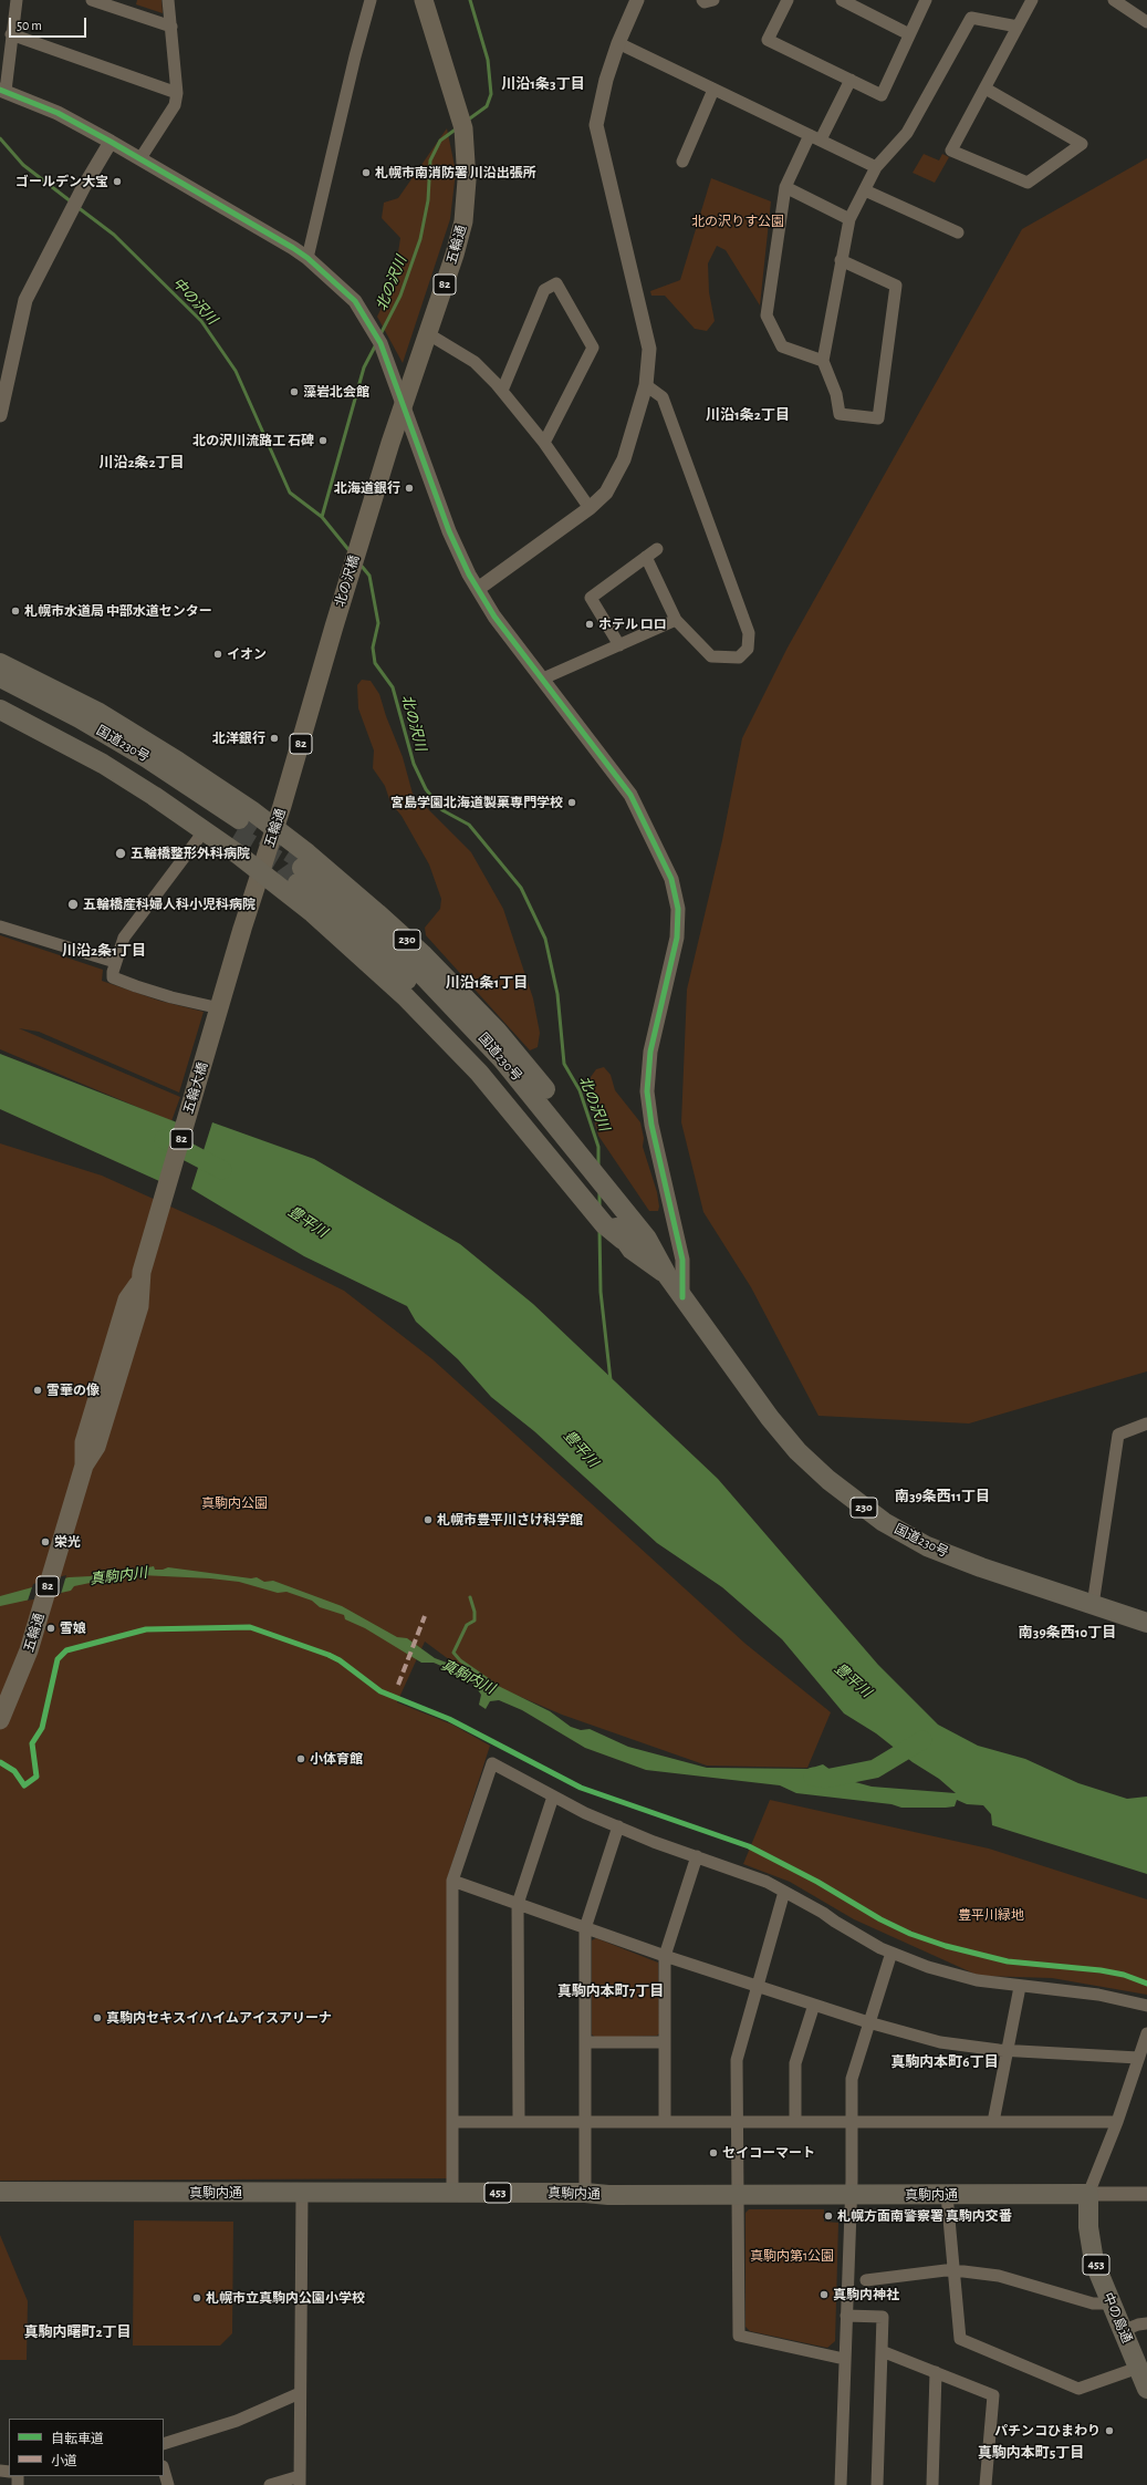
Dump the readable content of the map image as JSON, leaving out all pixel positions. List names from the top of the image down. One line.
{"streets":{"highway":["国道230号","230","真駒内通","453","中の島通"],"main road":["五輪通","82","北の沢橋","五輪大橋"]},"crossings":[["五輪通","北の沢橋"],["五輪通","230"],["五輪通","五輪大橋"],["国道230号","230"],["真駒内通","中の島通"]],"districts":["川沿1条3丁目","川沿1条2丁目","川沿2条2丁目","川沿2条1丁目","川沿1条1丁目","南39条西11丁目","南39条西10丁目","真駒内本町7丁目","真駒内本町6丁目","真駒内曙町2丁目","真駒内本町5丁目"],"water":["北の沢川","中の沢川","豊平川","真駒内川"],"parks":["北の沢りす公園","真駒内公園","豊平川緑地","真駒内第1公園"],"places":["札幌市南消防署 川沿出張所","ゴールデン大宝","藻岩北会館","北の沢川流路工 石碑","北海道銀行","札幌市水道局 中部水道センター","ホテル ロロ","イオン","北洋銀行","宮島学園北海道製菓専門学校","五輪橋整形外科病院","五輪橋産科婦人科小児科病院","雪華の像","札幌市豊平川さけ科学館","栄光","雪娘","小体育館","真駒内セキスイハイムアイスアリーナ","セイコーマート","札幌方面南警察署 真駒内交番","真駒内神社","札幌市立真駒内公園小学校","パチンコひまわり"],"legend":["自転車道","小道"],"scale_bar":"50 m"}
